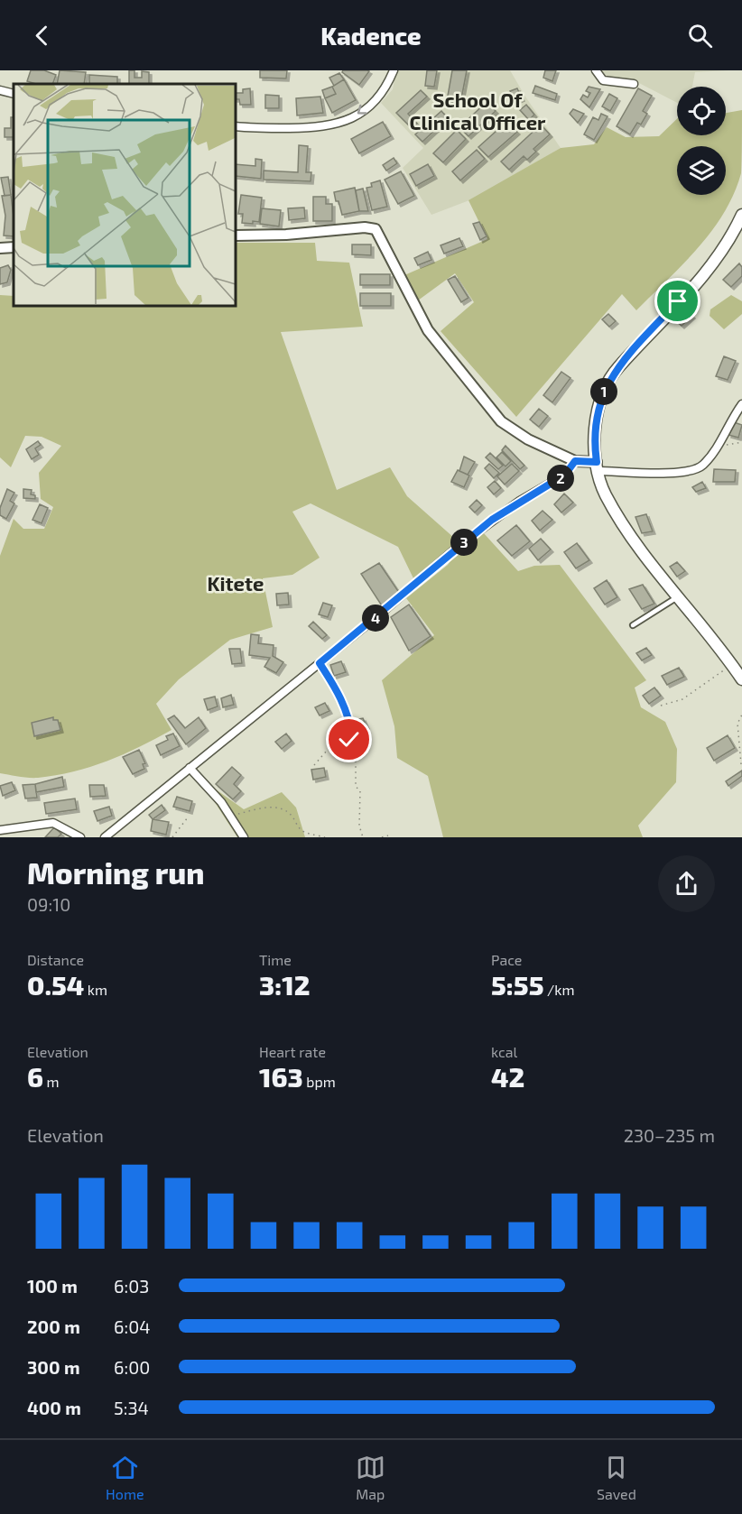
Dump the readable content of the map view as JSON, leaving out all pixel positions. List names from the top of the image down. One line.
{"districts":["School Of Clinical Officer","Kitete"],"page":{"header":"Kadence","pins":["1","2","3","4"],"heading":["Morning run","09:10"],"stats":[["Distance","0.54 km"],["Time","3:12"],["Pace","5:55 /km"],["Elevation","6 m"],["Heart rate","163 bpm"],["kcal","42"]],"chart":["Elevation","230–235 m"],"list":[{"name":"100 m","note":"6:03"},{"name":"200 m","note":"6:04"},{"name":"300 m","note":"6:00"},{"name":"400 m","note":"5:34"}],"tabs":["Home","Map","Saved"]}}
